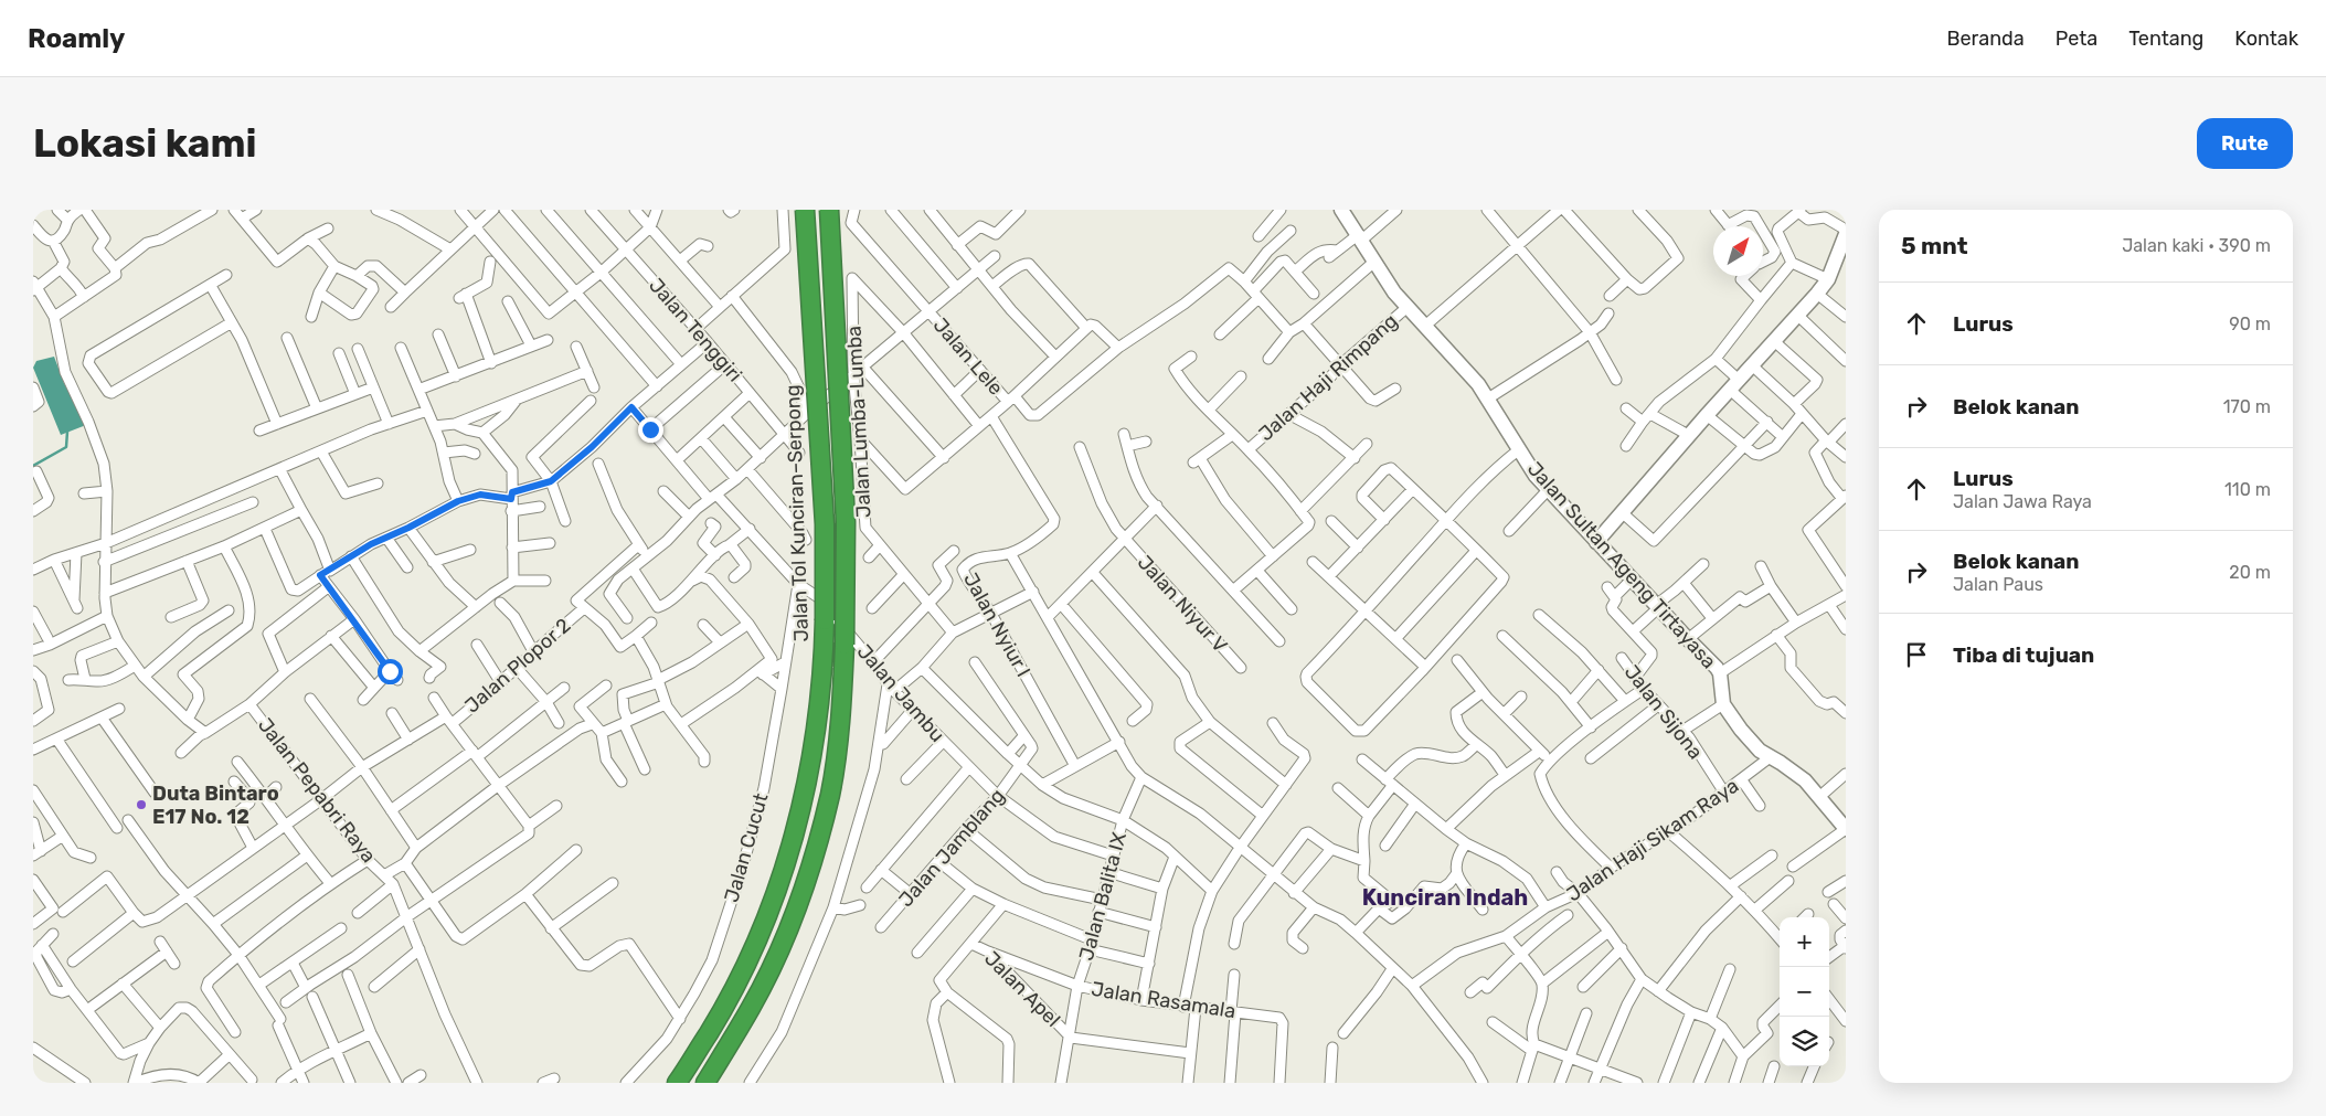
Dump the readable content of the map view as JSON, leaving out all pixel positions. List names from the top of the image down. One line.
{"streets":{"highway":["Jalan Tol Kunciran–Serpong"],"main road":["Jalan Sultan Ageng Tirtayasa"],"street":["Jalan Tenggiri","Jalan Lele","Jalan Haji Rimpang","Jalan Lumba-Lumba","Jalan Niyur V","Jalan Nyiur I","Jalan Plopor 2","Jalan Jambu","Jalan Sijona","Jalan Pepabri Raya","Jalan Haji Sikam Raya","Jalan Cucut","Jalan Jamblang","Jalan Balita IX","Jalan Apel","Jalan Rasamala"]},"crossings":[["Jalan Haji Rimpang","Jalan Sultan Ageng Tirtayasa"],["Jalan Sultan Ageng Tirtayasa","Jalan Haji Sikam Raya"],["Jalan Plopor 2","Jalan Pepabri Raya"],["Jalan Jambu","Jalan Cucut"],["Jalan Jambu","Jalan Jamblang"],["Jalan Jambu","Jalan Balita IX"],["Jalan Sijona","Jalan Haji Sikam Raya"],["Jalan Balita IX","Jalan Apel"],["Jalan Balita IX","Jalan Rasamala"],["Jalan Apel","Jalan Rasamala"]],"districts":["Kunciran Indah"],"places":["Duta Bintaro E17 No. 12"],"north":"top right","page":{"header":"Roamly","nav":["Beranda","Peta","Tentang","Kontak"],"buttons":"Rute","title":"Lokasi kami","heading":["5 mnt","Jalan kaki · 390 m"],"list":[["Lurus","90 m"],["Belok kanan","170 m"],["Lurus","Jalan Jawa Raya","110 m"],["Belok kanan","Jalan Paus","20 m"],"Tiba di tujuan"],"map_buttons":["+","−"]}}
